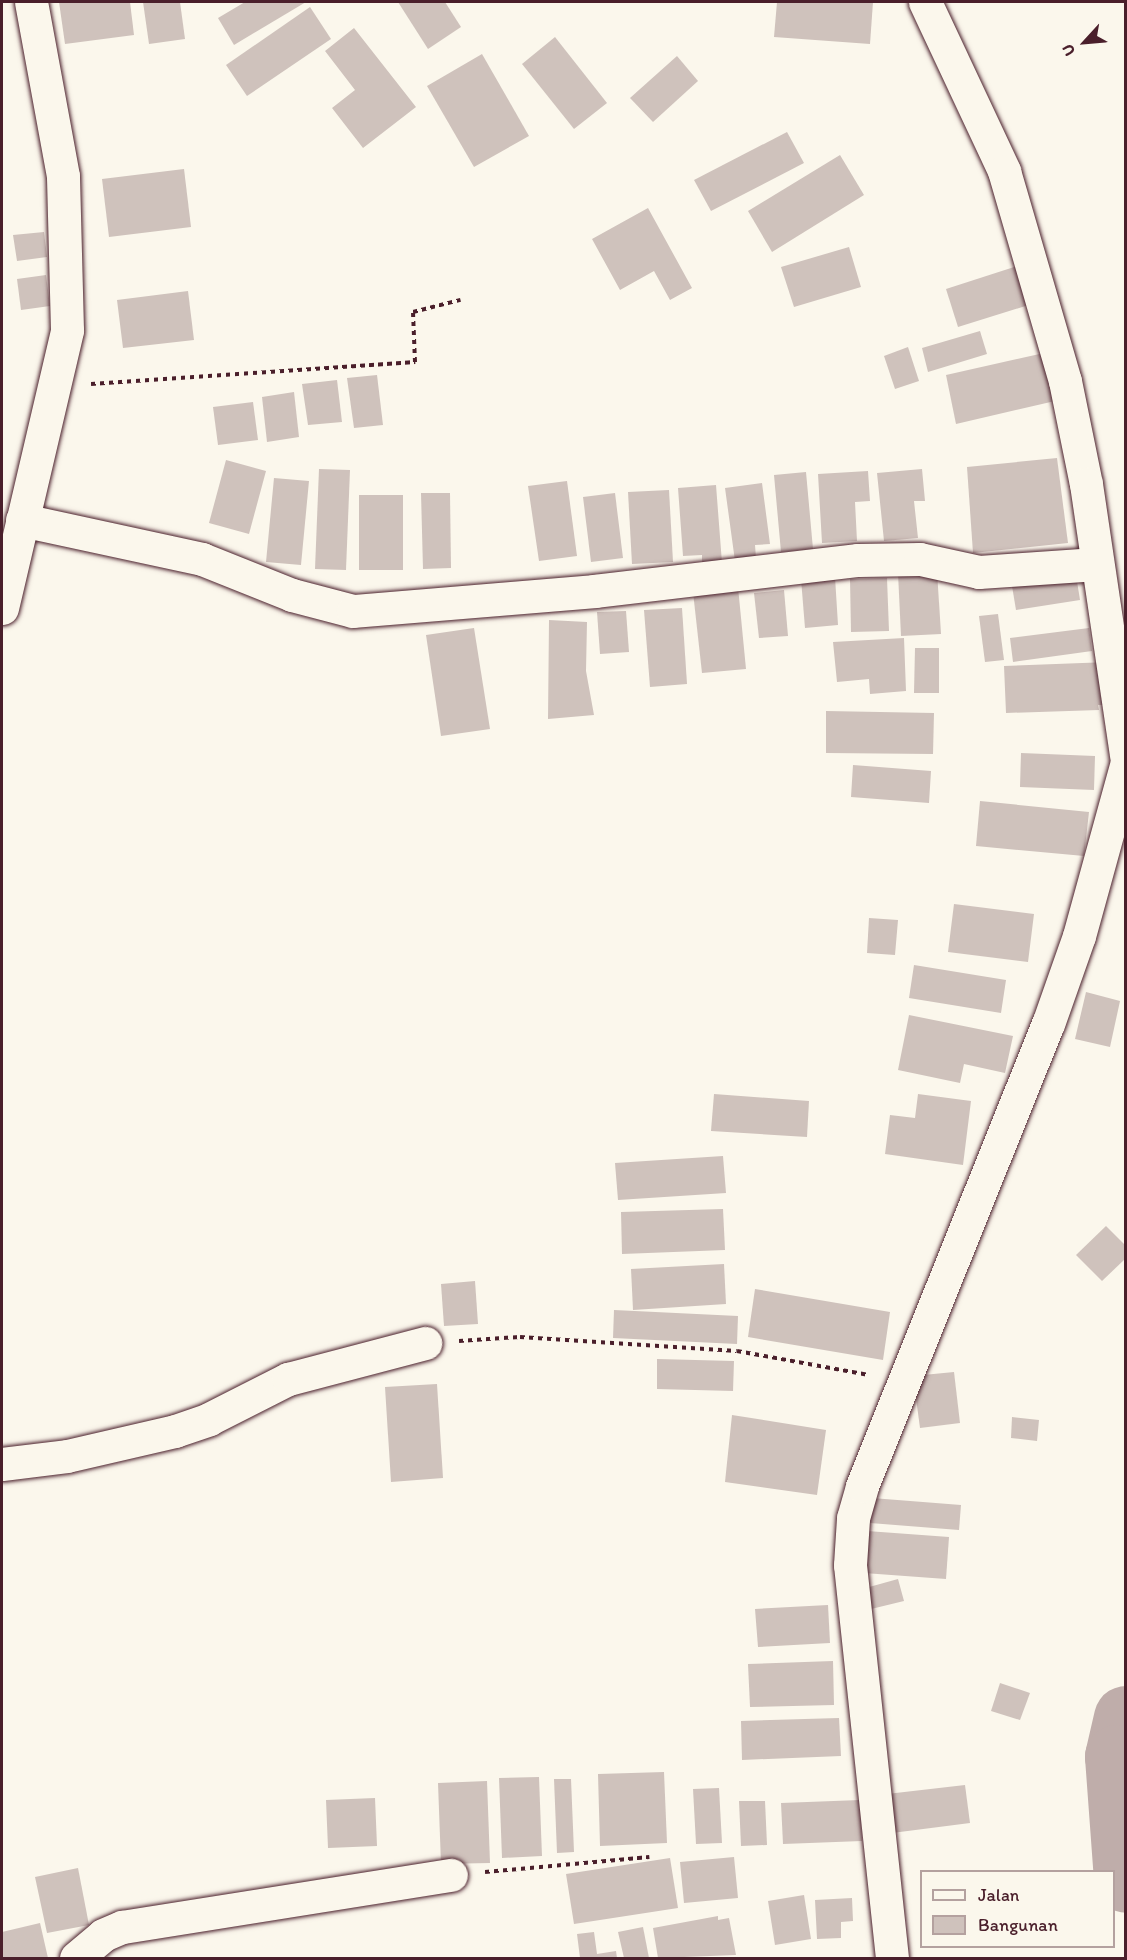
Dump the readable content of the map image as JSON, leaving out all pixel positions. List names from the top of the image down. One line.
{"legend":["Jalan","Bangunan"],"north":"bottom left"}
